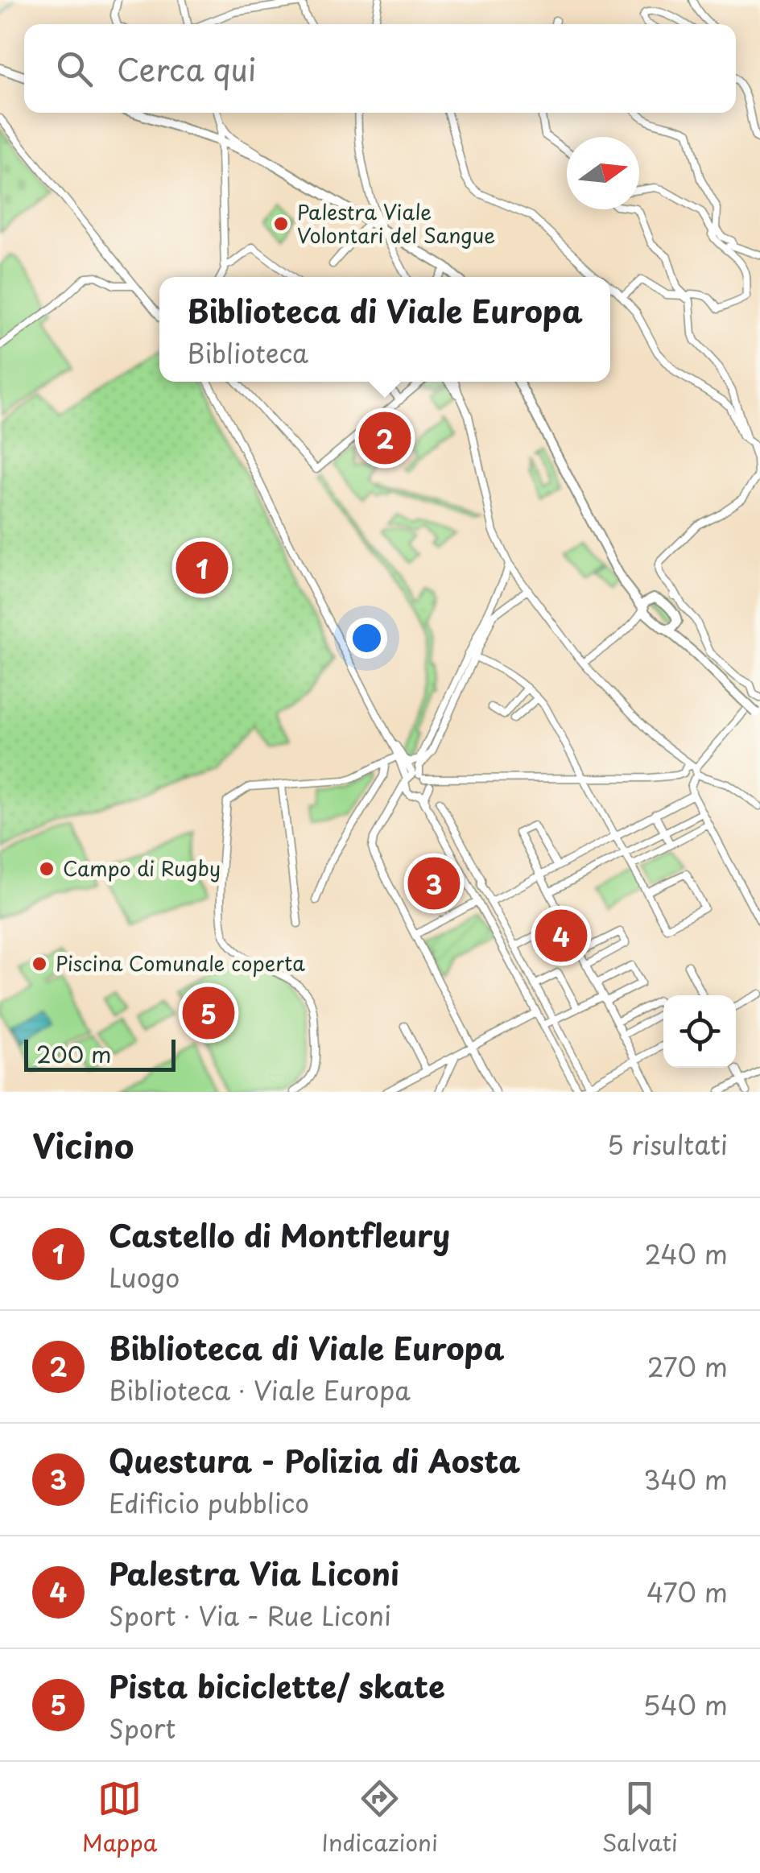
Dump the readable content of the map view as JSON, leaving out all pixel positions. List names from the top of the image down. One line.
{"places":["Palestra Viale Volontari del Sangue","Campo di Rugby","Piscina Comunale coperta"],"scale_bar":"200 m","north":"right","page":{"search":"Cerca qui","popup":["Biblioteca di Viale Europa","Biblioteca"],"pins":["2","1","3","4","5"],"scale":"200 m","heading":["Vicino","5 risultati"],"list":[{"mark":"1","name":"Castello di Montfleury","note":"Luogo","value":"240 m"},{"mark":"2","name":"Biblioteca di Viale Europa","note":"Biblioteca · Viale Europa","value":"270 m"},{"mark":"3","name":"Questura - Polizia di Aosta","note":"Edificio pubblico","value":"340 m"},{"mark":"4","name":"Palestra Via Liconi","note":"Sport · Via - Rue Liconi","value":"470 m"},{"mark":"5","name":"Pista biciclette/ skate","note":"Sport","value":"540 m"}],"nav":["Mappa","Indicazioni","Salvati"]}}
